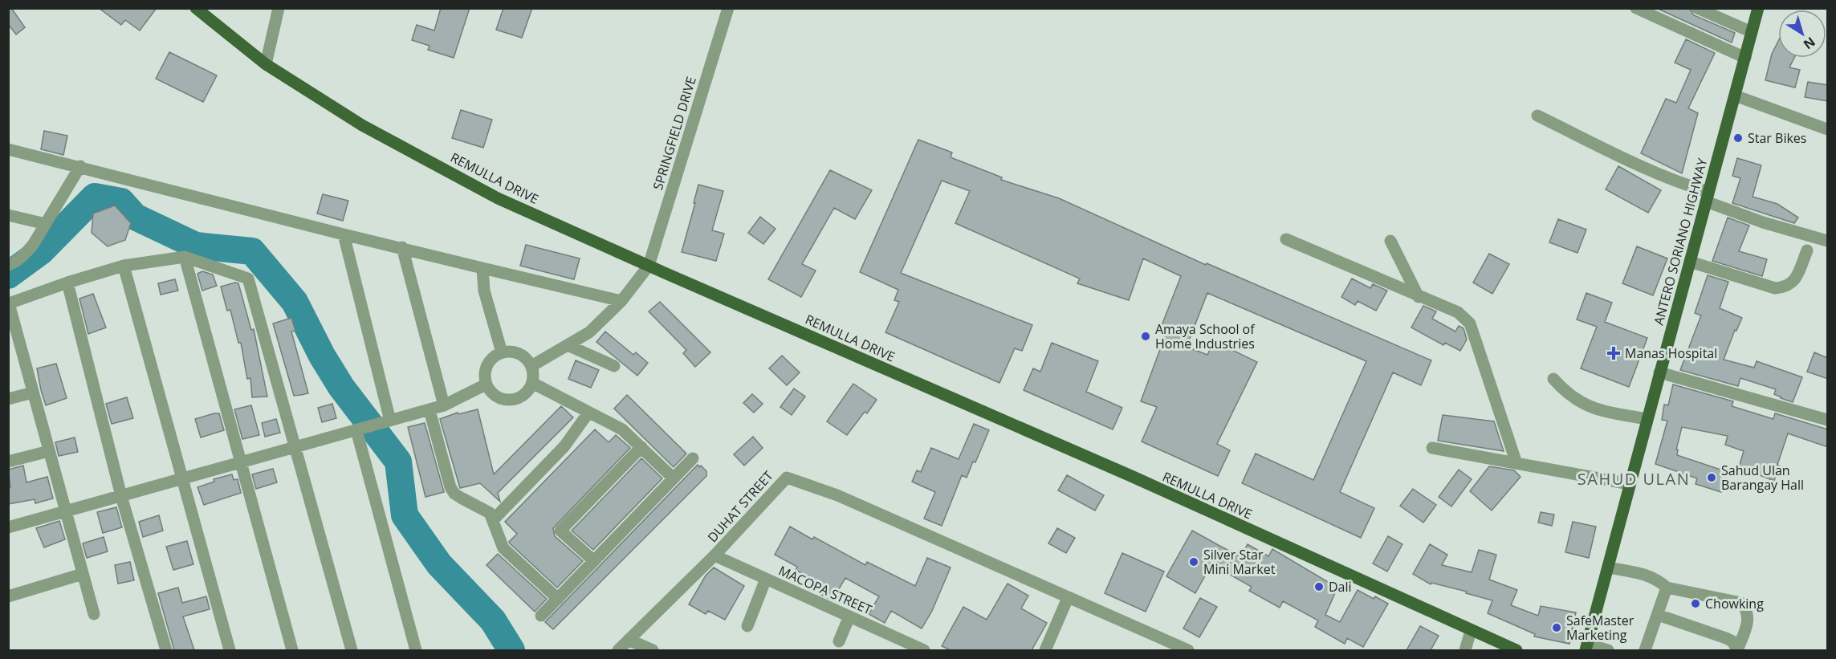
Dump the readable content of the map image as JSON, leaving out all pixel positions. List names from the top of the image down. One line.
{"streets":{"main road":["REMULLA DRIVE","ANTERO SORIANO HIGHWAY"],"street":["SPRINGFIELD DRIVE","DUHAT STREET","MACOPA STREET"]},"crossings":[["SPRINGFIELD DRIVE","REMULLA DRIVE"],["DUHAT STREET","MACOPA STREET"]],"districts":["SAHUD ULAN"],"places":{"other":["Star Bikes","Amaya School of Home Industries","Sahud Ulan Barangay Hall","Silver Star Mini Market","Dali","Chowking","SafeMaster Marketing"],"health":["Manas Hospital"]},"north":"bottom right"}
